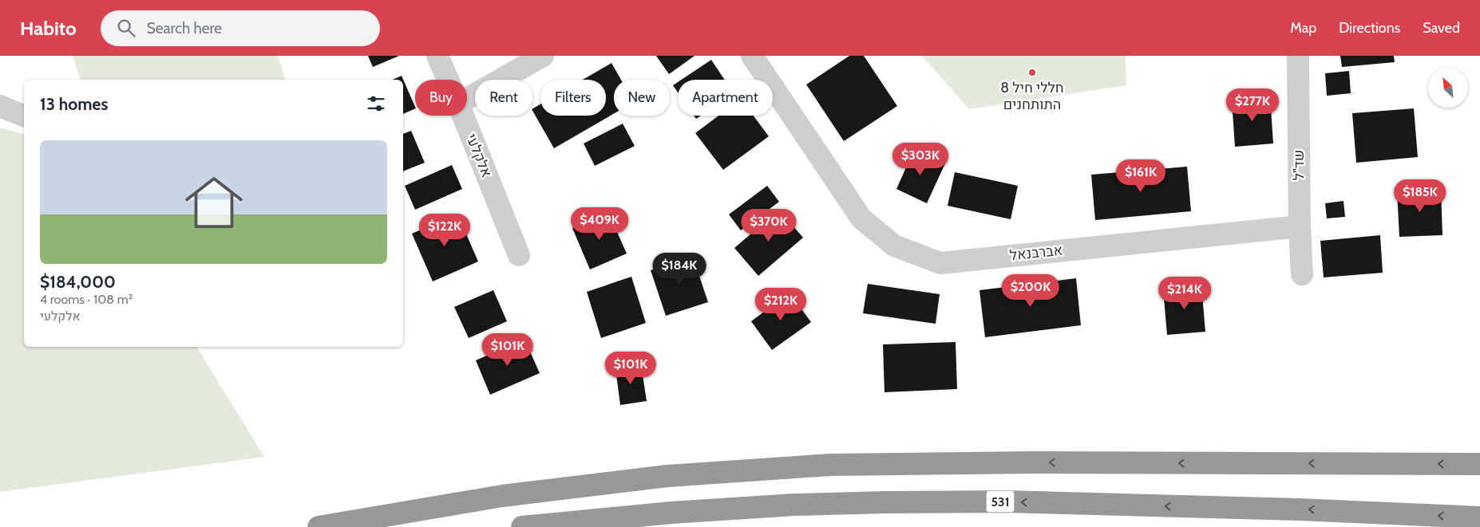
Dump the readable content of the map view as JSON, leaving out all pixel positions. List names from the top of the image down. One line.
{"streets":{"highway":["531"],"street":["אלקלעי","שד\"ל","אברבנאל"]},"crossings":[["שד\"ל","אברבנאל"]],"places":["8 חללי חיל התותחנים"],"north":"top left","page":{"header":"Habito","search":"Search here","nav":["Map","Directions","Saved"],"chip":["Buy","Rent","Filters","New","Apartment"],"heading":"13 homes","price":["$277K","$303K","$161K","$185K","$409K","$370K","$122K","$184K","$200K","$214K","$212K","$101K","$101K"],"list":[{"name":"$184,000","note":"4 rooms · 108 m² · אלקלעי"}]}}
